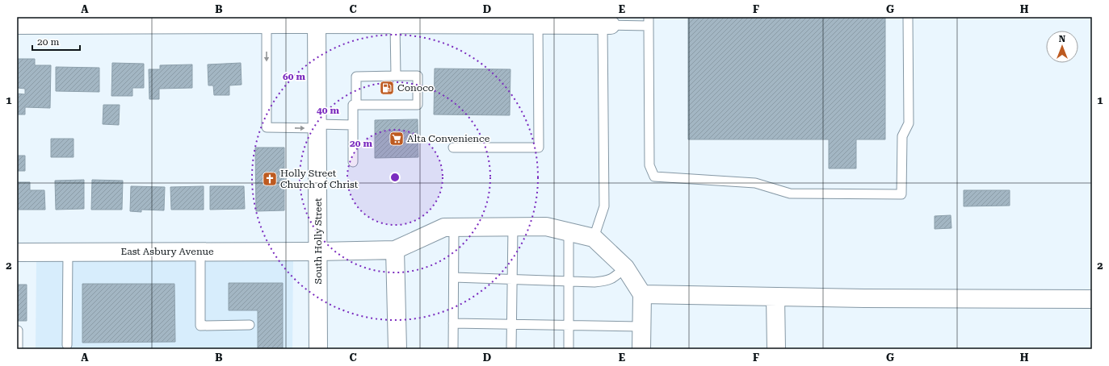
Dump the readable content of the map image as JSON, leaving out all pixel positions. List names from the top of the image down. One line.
{"streets":{"street":["South Holly Street","East Asbury Avenue"]},"crossings":[["South Holly Street","East Asbury Avenue"]],"places":{"fuel station":["Conoco"],"supermarket":["Alta Convenience"],"church":["Holly Street Church of Christ"]},"scale_bar":"20 m","north":"top","grid":{"columns":["A","B","C","D","E","F","G","H"],"rows":["1","2"]},"rings":["60 m","40 m","20 m"]}
